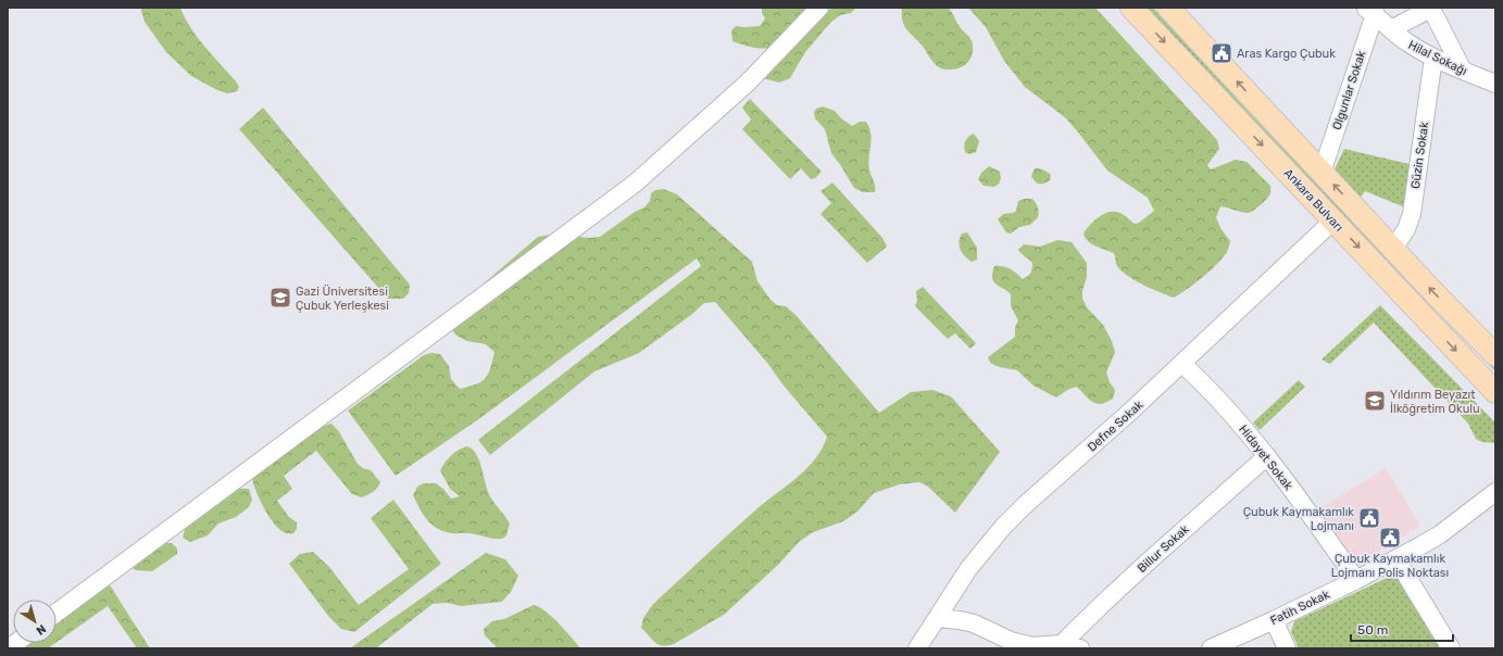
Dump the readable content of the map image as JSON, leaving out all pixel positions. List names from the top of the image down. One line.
{"streets":{"main road":["Ankara Bulvarı"],"street":["Hilal Sokağı","Olgunlar Sokak","Güzin Sokak","Defne Sokak","Hidayet Sokak","Billur Sokak","Fatih Sokak"]},"crossings":[["Hilal Sokağı","Olgunlar Sokak"],["Hilal Sokağı","Güzin Sokak"],["Olgunlar Sokak","Ankara Bulvarı"],["Güzin Sokak","Ankara Bulvarı"],["Ankara Bulvarı","Defne Sokak"],["Defne Sokak","Hidayet Sokak"],["Hidayet Sokak","Billur Sokak"],["Hidayet Sokak","Fatih Sokak"]],"places":{"public building":["Aras Kargo Çubuk","Çubuk Kaymakamlık Lojmanı","Çubuk Kaymakamlık Lojmanı Polis Noktası"],"school or university":["Gazi Üniversitesi Çubuk Yerleşkesi","Yıldırım Beyazıt İlköğretim Okulu"]},"scale_bar":"50 m","north":"bottom right"}
